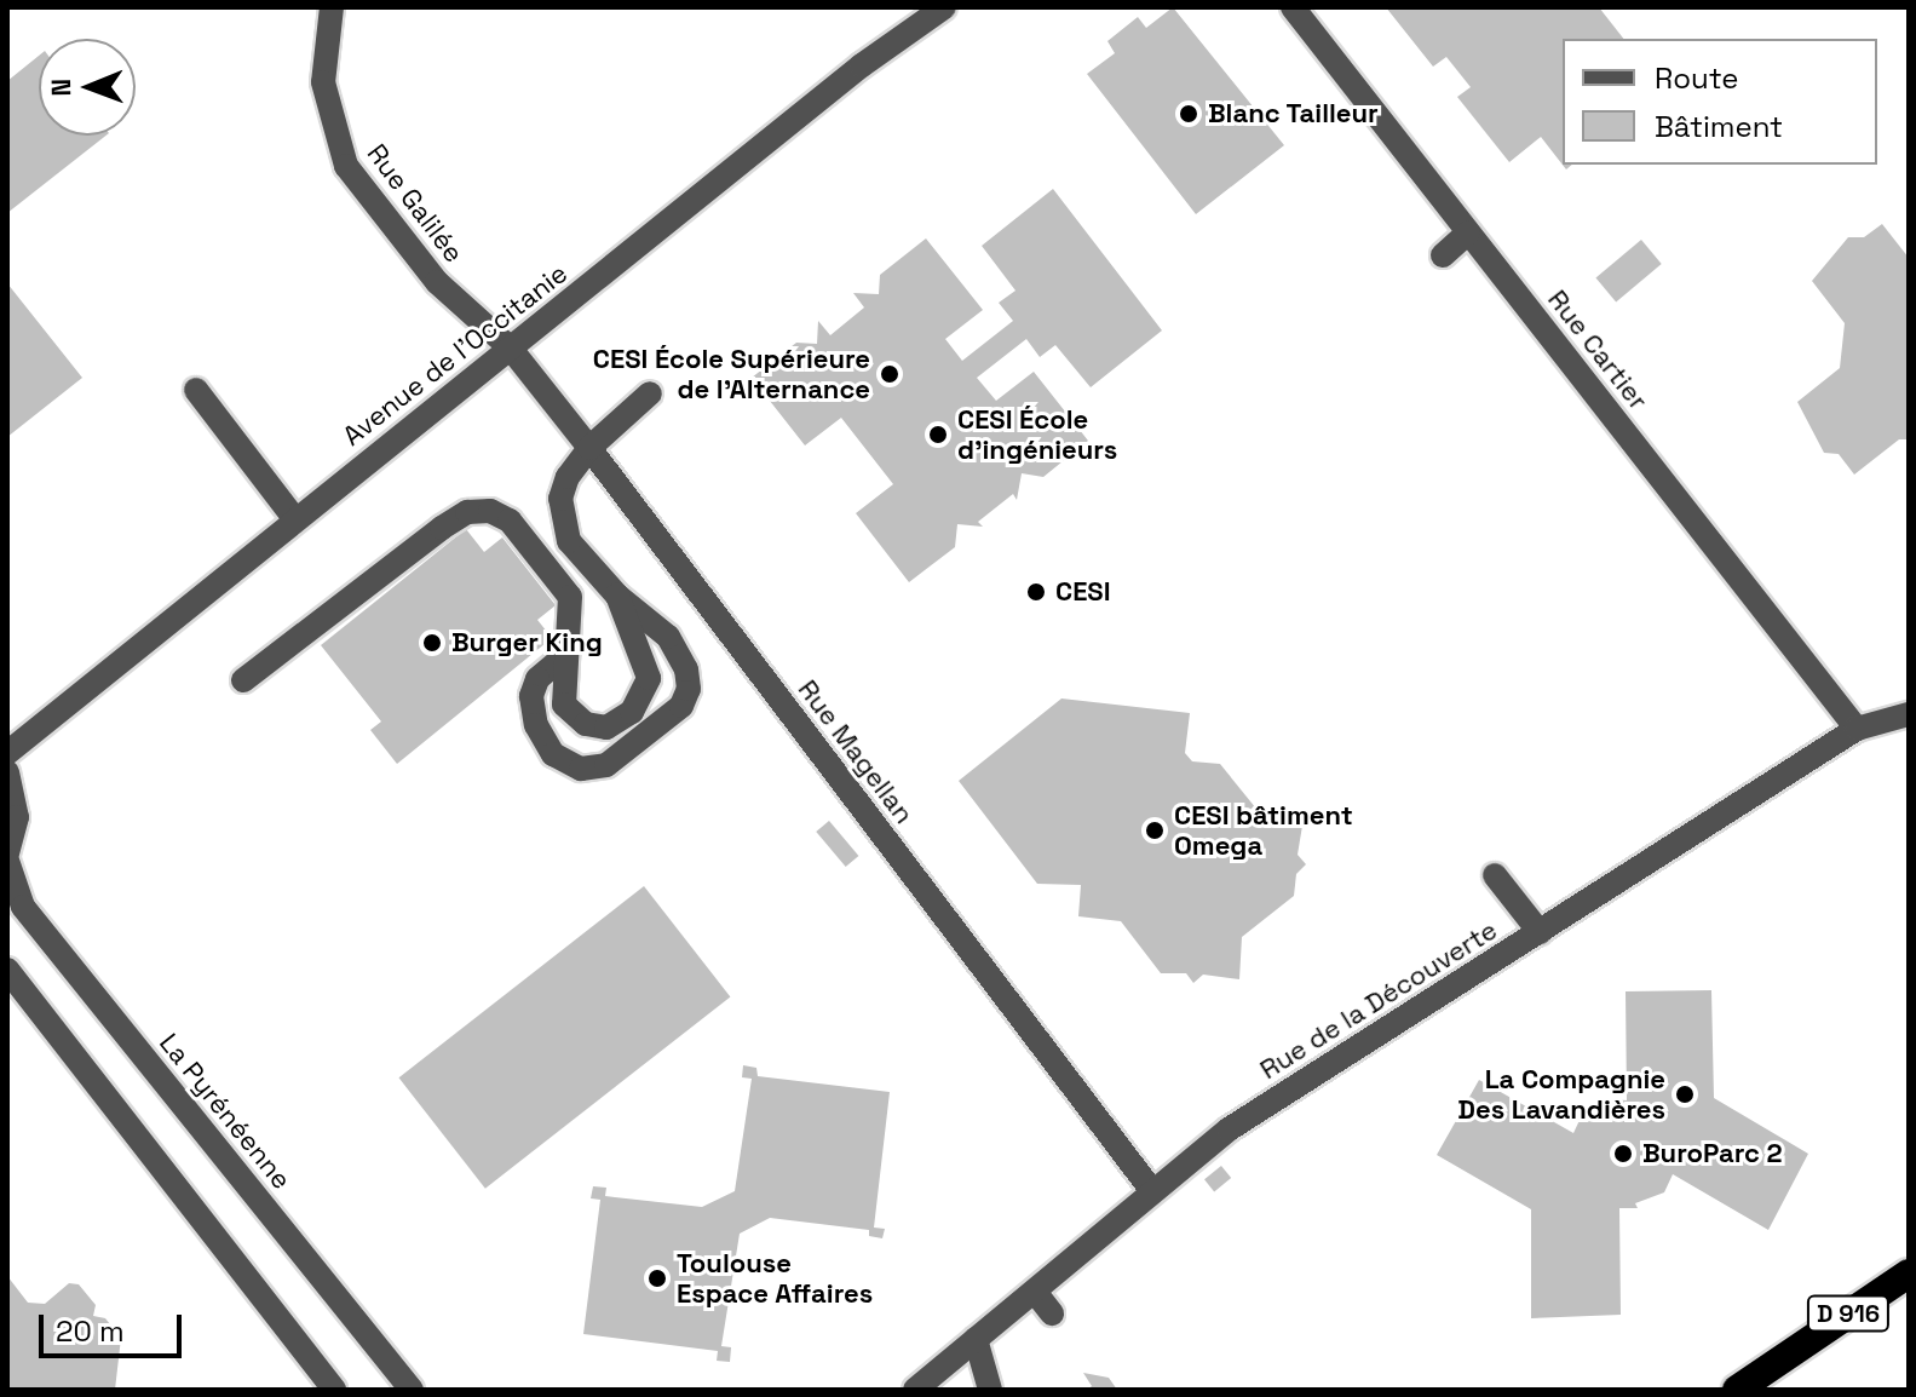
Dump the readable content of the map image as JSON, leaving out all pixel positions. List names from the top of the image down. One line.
{"streets":{"highway":["D 916"],"street":["Rue Galilée","Rue Cartier","Avenue de l'Occitanie","Rue Magellan","Rue de la Découverte","La Pyrénéenne"]},"crossings":[["Rue Galilée","Avenue de l'Occitanie"],["Rue Galilée","Rue Magellan"],["Rue Cartier","Rue de la Découverte"],["Avenue de l'Occitanie","Rue Magellan"],["Rue Magellan","Rue de la Découverte"]],"places":["Blanc Tailleur","CESI École Supérieure de l’Alternance","CESI École d'ingénieurs","CESI","Burger King","CESI bâtiment Omega","La Compagnie Des Lavandières","BuroParc 2","Toulouse Espace Affaires"],"legend":["Route","Bâtiment"],"scale_bar":"20 m","north":"left"}
